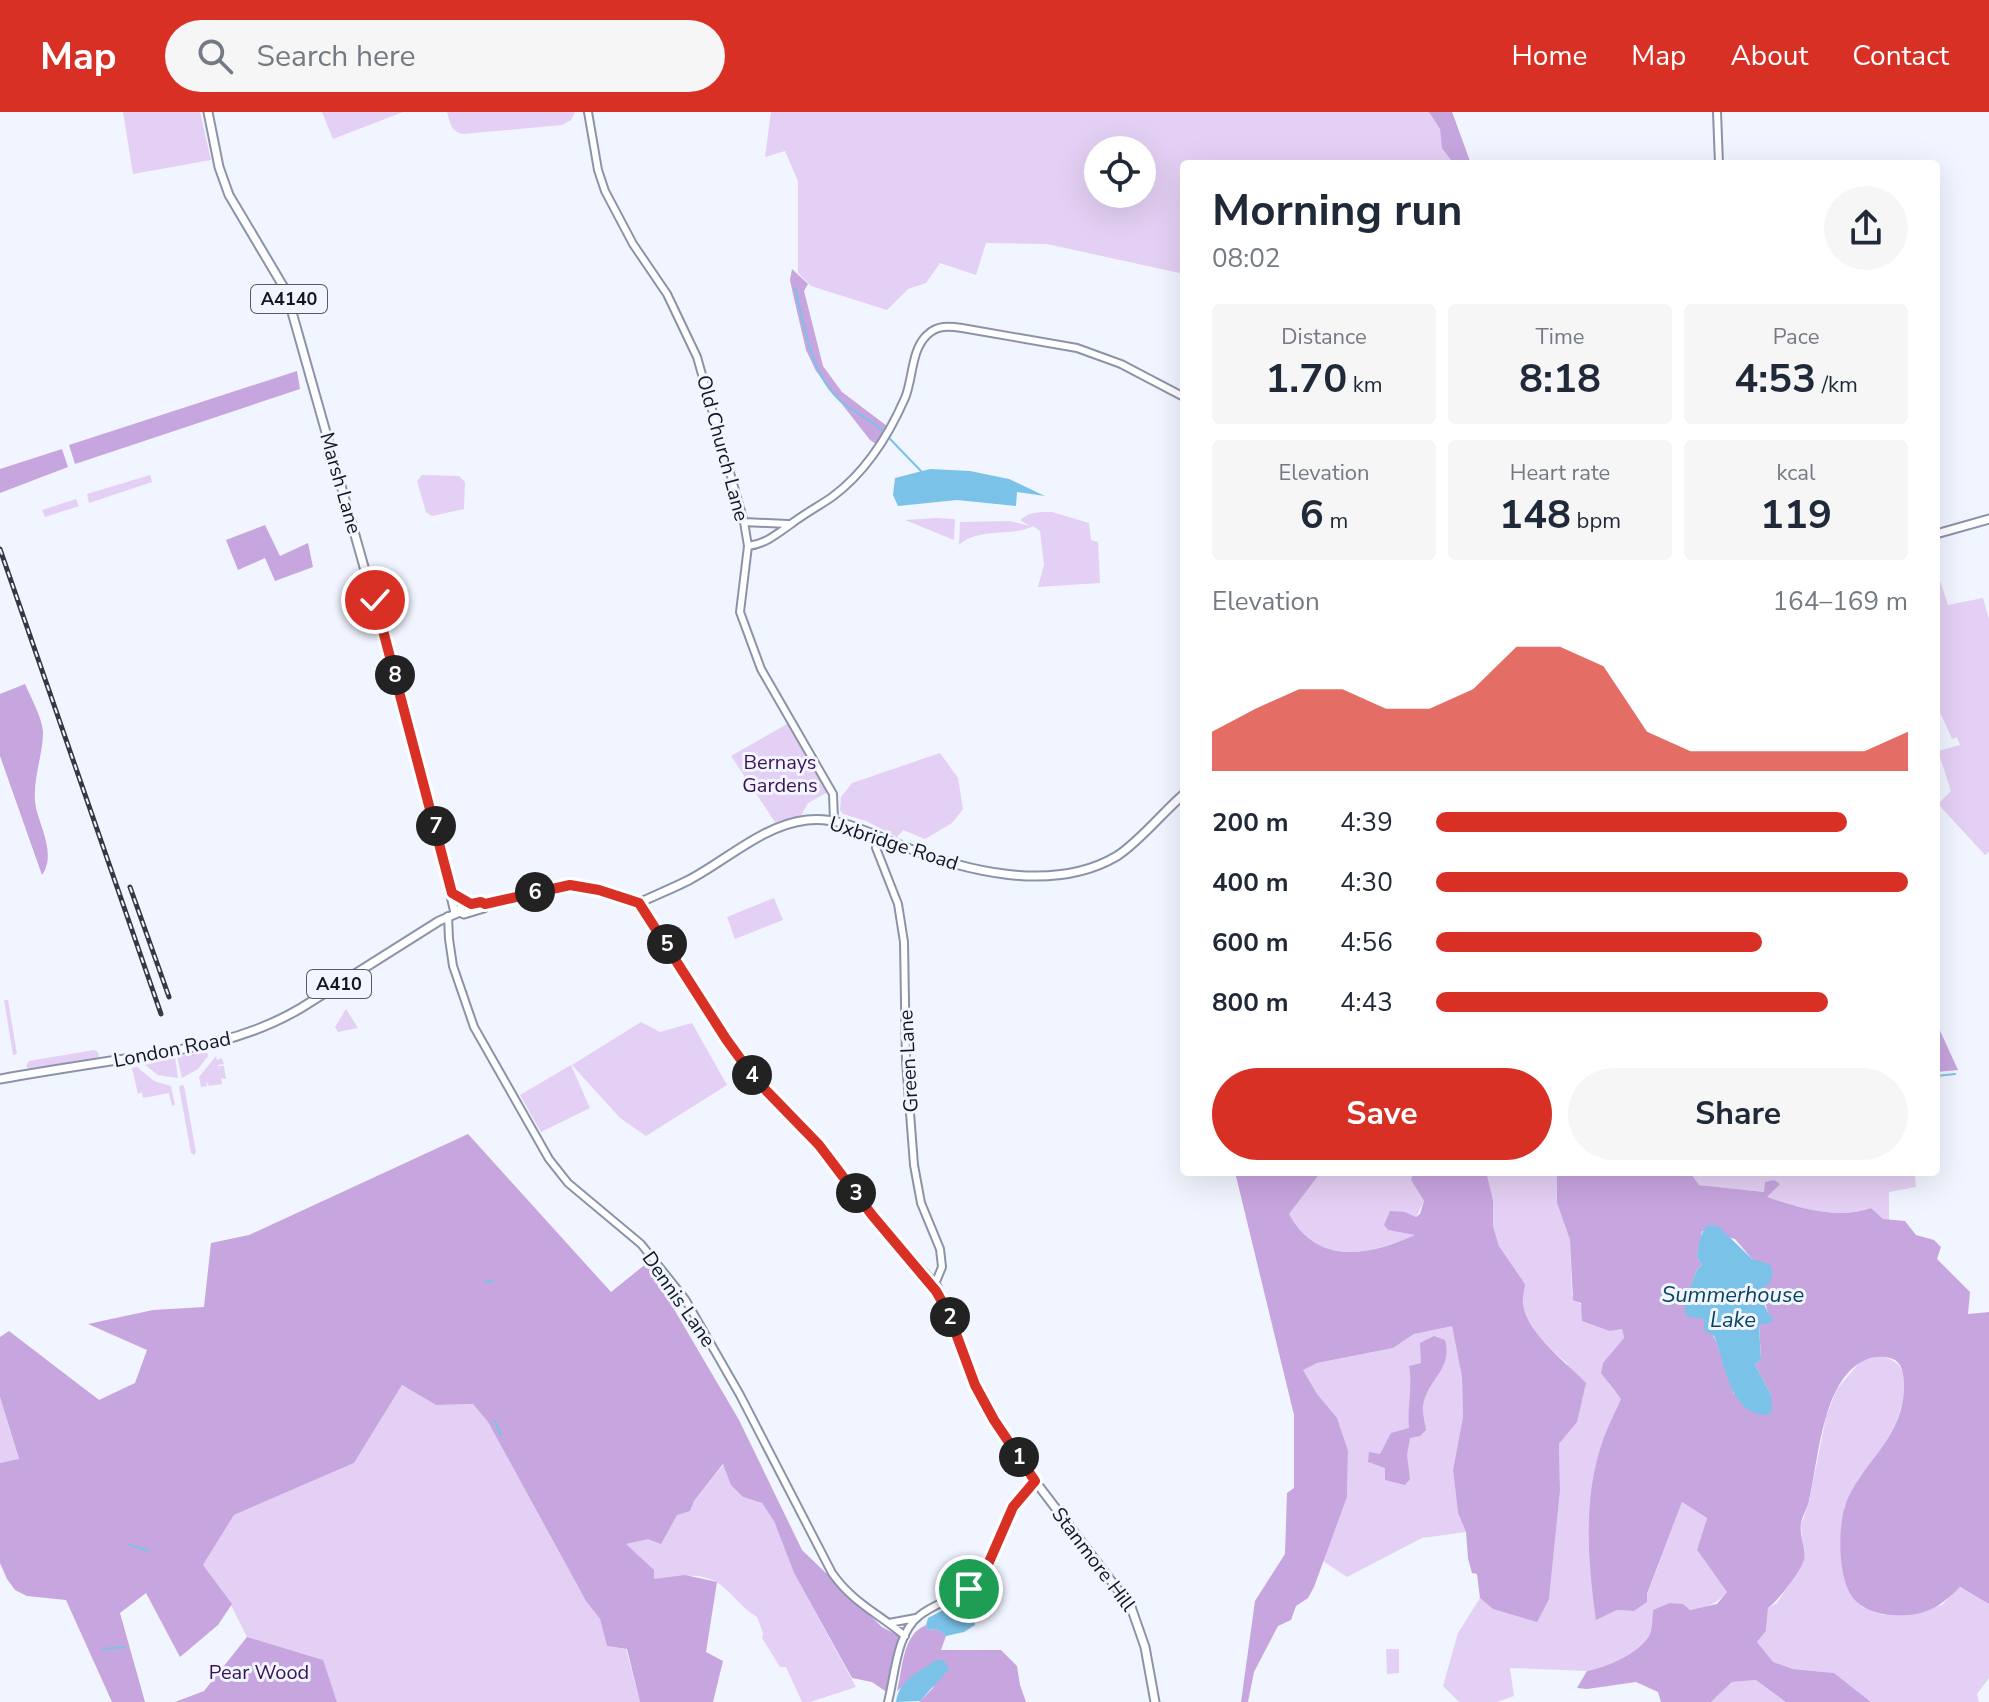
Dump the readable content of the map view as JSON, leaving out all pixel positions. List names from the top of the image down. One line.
{"streets":{"main road":["A4140","Marsh Lane","Uxbridge Road","A410","London Road","Stanmore Hill"],"street":["Old Church Lane","Green Lane","Dennis Lane"]},"crossings":[["Old Church Lane","Uxbridge Road"],["Marsh Lane","A410"],["Marsh Lane","London Road"],["Marsh Lane","Dennis Lane"],["Uxbridge Road","A410"],["Uxbridge Road","Green Lane"],["Uxbridge Road","Stanmore Hill"],["A410","London Road"],["A410","Dennis Lane"],["A410","Stanmore Hill"],["London Road","Dennis Lane"],["Green Lane","Stanmore Hill"]],"water":["Summerhouse Lake"],"parks":["Bernays Gardens","Pear Wood"],"page":{"header":"Map","search":"Search here","nav":["Home","Map","About","Contact"],"heading":["Morning run","08:02"],"stats":[["Distance","1.70 km"],["Time","8:18"],["Pace","4:53 /km"],["Elevation","6 m"],["Heart rate","148 bpm"],["kcal","119"]],"chart":["Elevation","164–169 m"],"pins":["8","7","6","5","4","3","2","1"],"list":[{"name":"200 m","note":"4:39"},{"name":"400 m","note":"4:30"},{"name":"600 m","note":"4:56"},{"name":"800 m","note":"4:43"}],"buttons":["Save","Share"]}}
